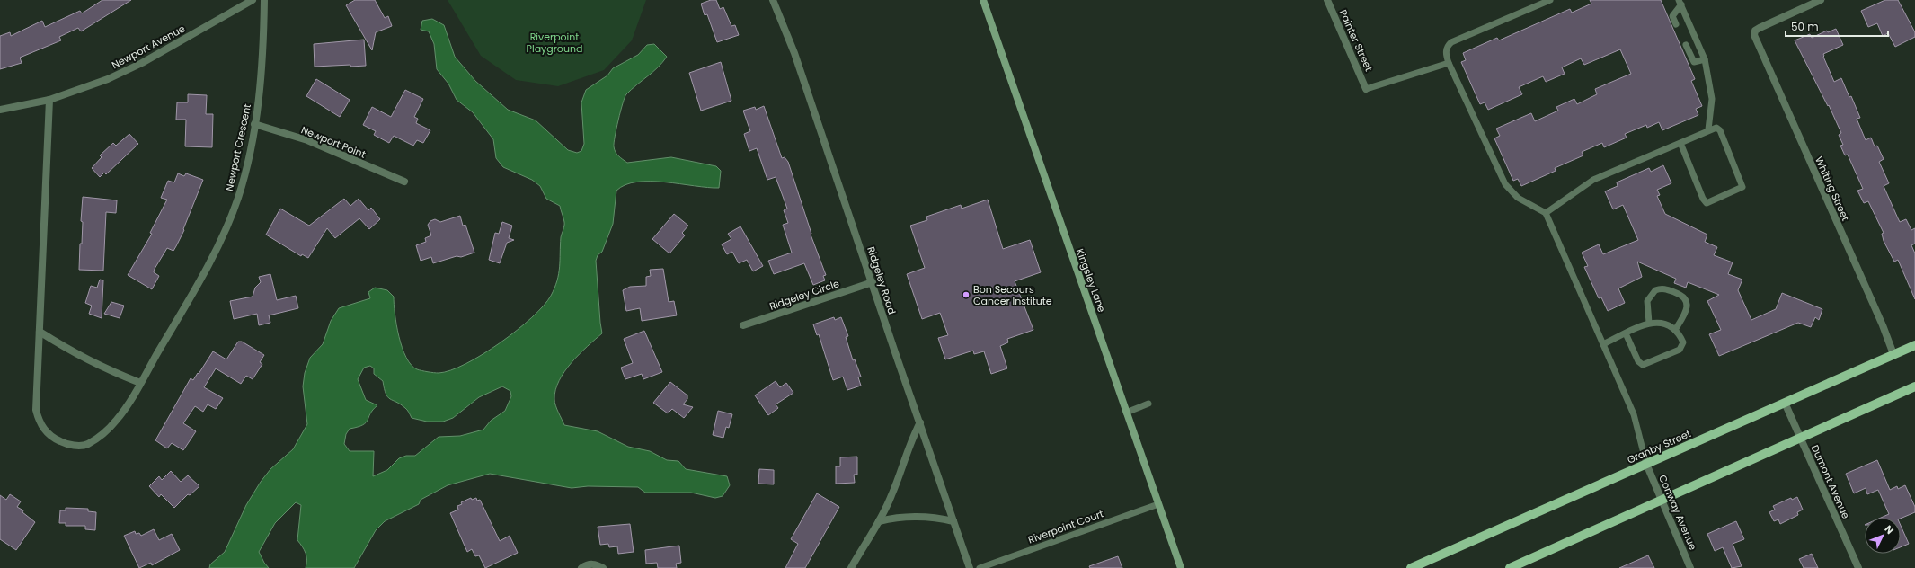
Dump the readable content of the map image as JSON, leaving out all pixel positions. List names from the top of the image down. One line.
{"streets":{"main road":["Granby Street"],"street":["Painter Street","Newport Avenue","Newport Point","Newport Crescent","Whiting Street","Ridgeley Road","Kingsley Lane","Ridgeley Circle","Dumont Avenue","Conway Avenue"],"lane":["Riverpoint Court"]},"crossings":[["Newport Avenue","Newport Crescent"],["Newport Point","Newport Crescent"],["Whiting Street","Granby Street"],["Ridgeley Road","Ridgeley Circle"],["Kingsley Lane","Riverpoint Court"],["Granby Street","Dumont Avenue"],["Granby Street","Conway Avenue"]],"parks":["Riverpoint Playground"],"places":["Bon Secours Cancer Institute"],"scale_bar":"50 m","north":"top right"}
